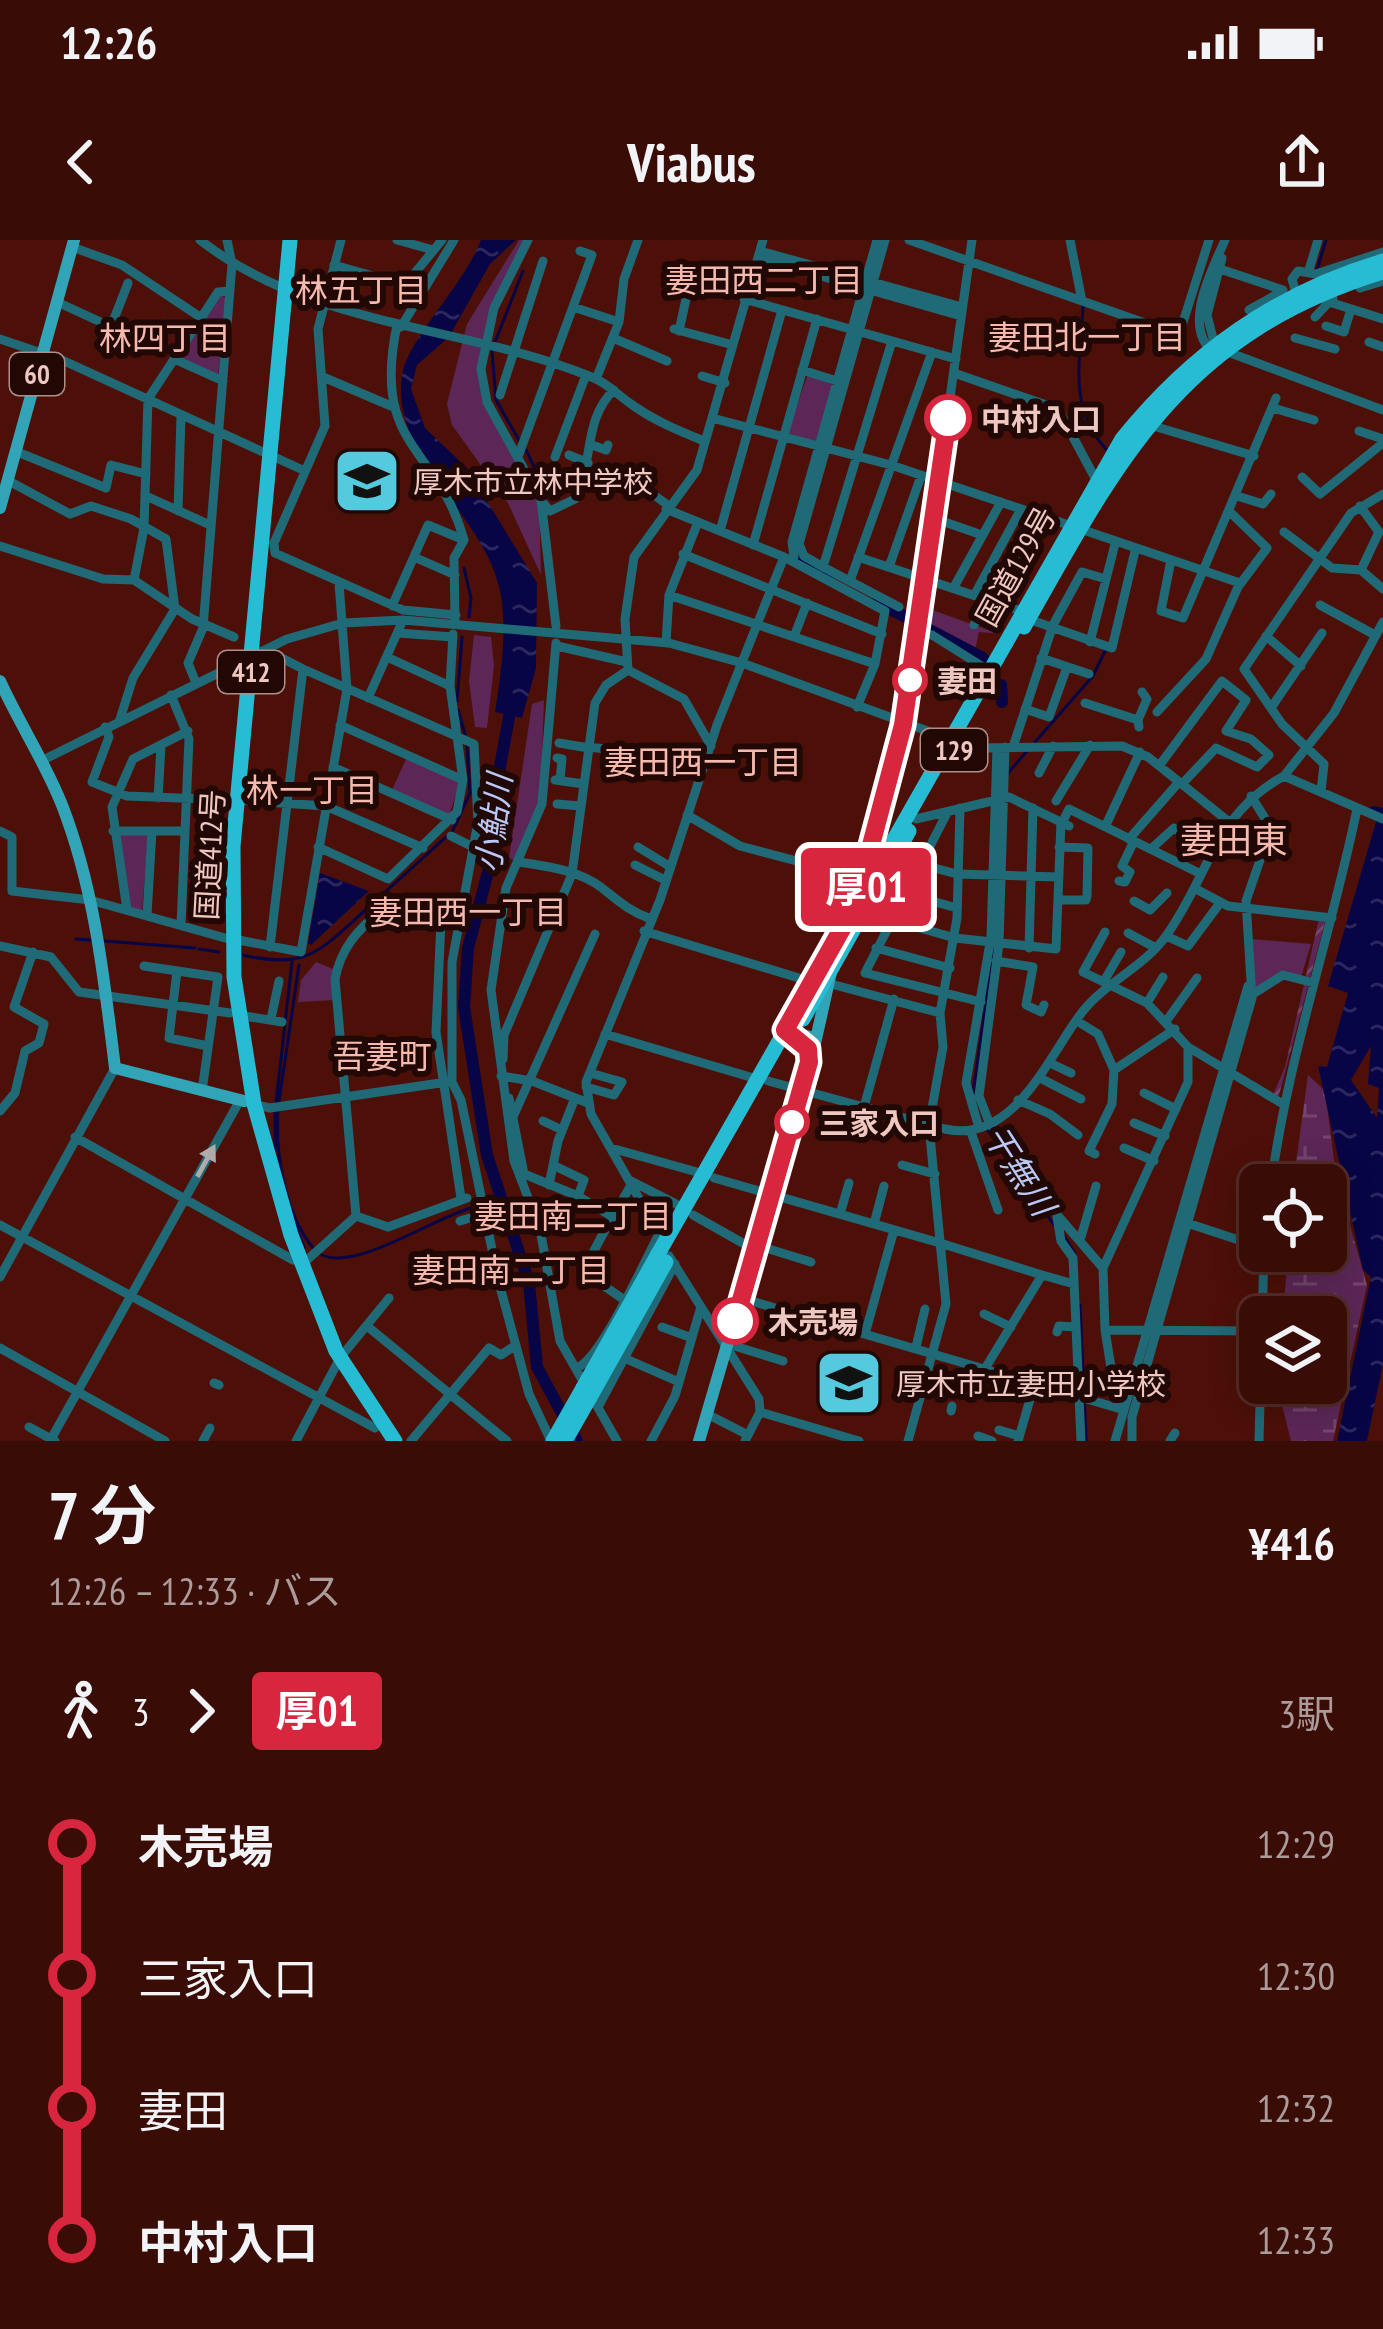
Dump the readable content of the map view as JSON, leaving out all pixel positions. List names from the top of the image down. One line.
{"streets":{"highway":["国道129号","412","129","国道412号"],"main road":["60"]},"districts":["妻田西二丁目","林五丁目","妻田北一丁目","林四丁目","妻田西一丁目","林一丁目","妻田東","妻田西一丁目","吾妻町","妻田南二丁目","妻田南二丁目"],"water":["小鮎川","干無川"],"places":{"other":["中村入口","妻田","三家入口","木売場"],"school or university":["厚木市立林中学校","厚木市立妻田小学校"]},"lines":["bus line 厚01"],"page":{"status":"12:26","header":"Viabus","on_map":"厚01","heading":["7 分","12:26 – 12:33 · バス","¥416"],"legs":["3","厚01","3駅"],"list":[{"name":"木売場","value":"12:29"},{"name":"三家入口","value":"12:30"},{"name":"妻田","value":"12:32"},{"name":"中村入口","value":"12:33"}]}}
